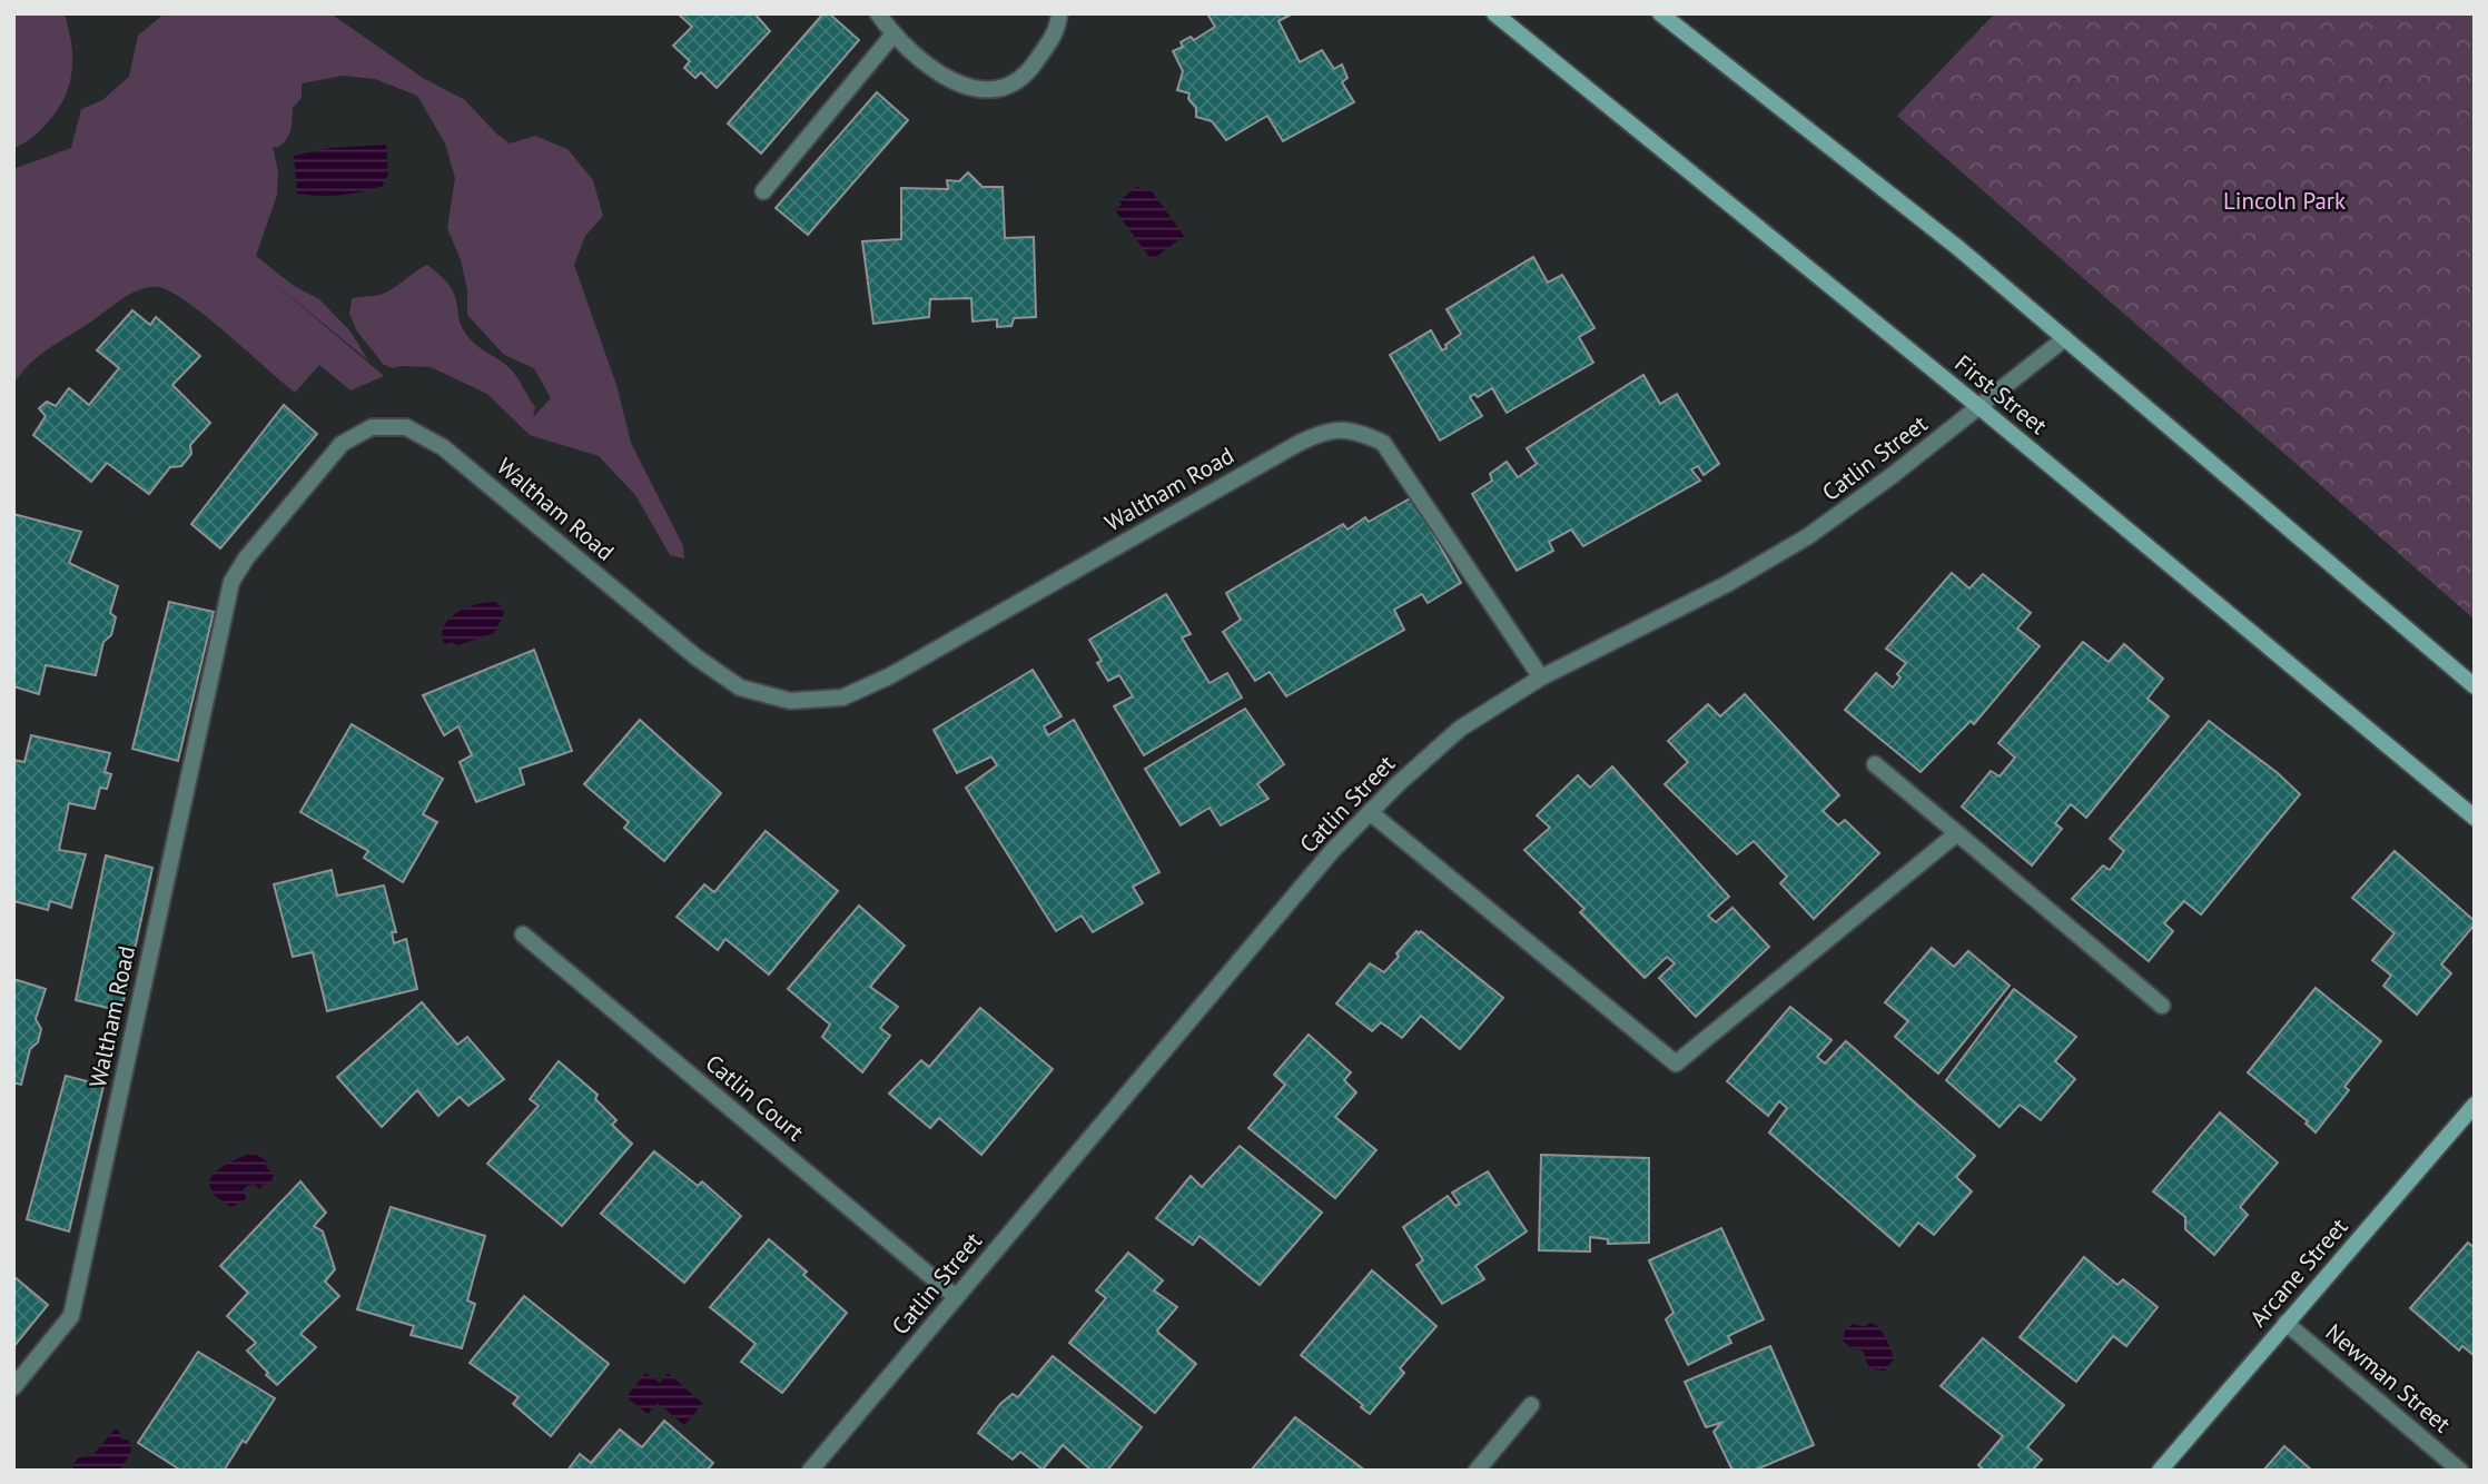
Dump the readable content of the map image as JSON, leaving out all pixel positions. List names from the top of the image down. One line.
{"streets":{"main road":["First Street","Arcane Street"],"street":["Catlin Street","Waltham Road","Catlin Court","Newman Street"]},"crossings":[["First Street","Catlin Street"],["Catlin Street","Waltham Road"],["Catlin Street","Catlin Court"],["Arcane Street","Newman Street"]],"parks":["Lincoln Park"]}
